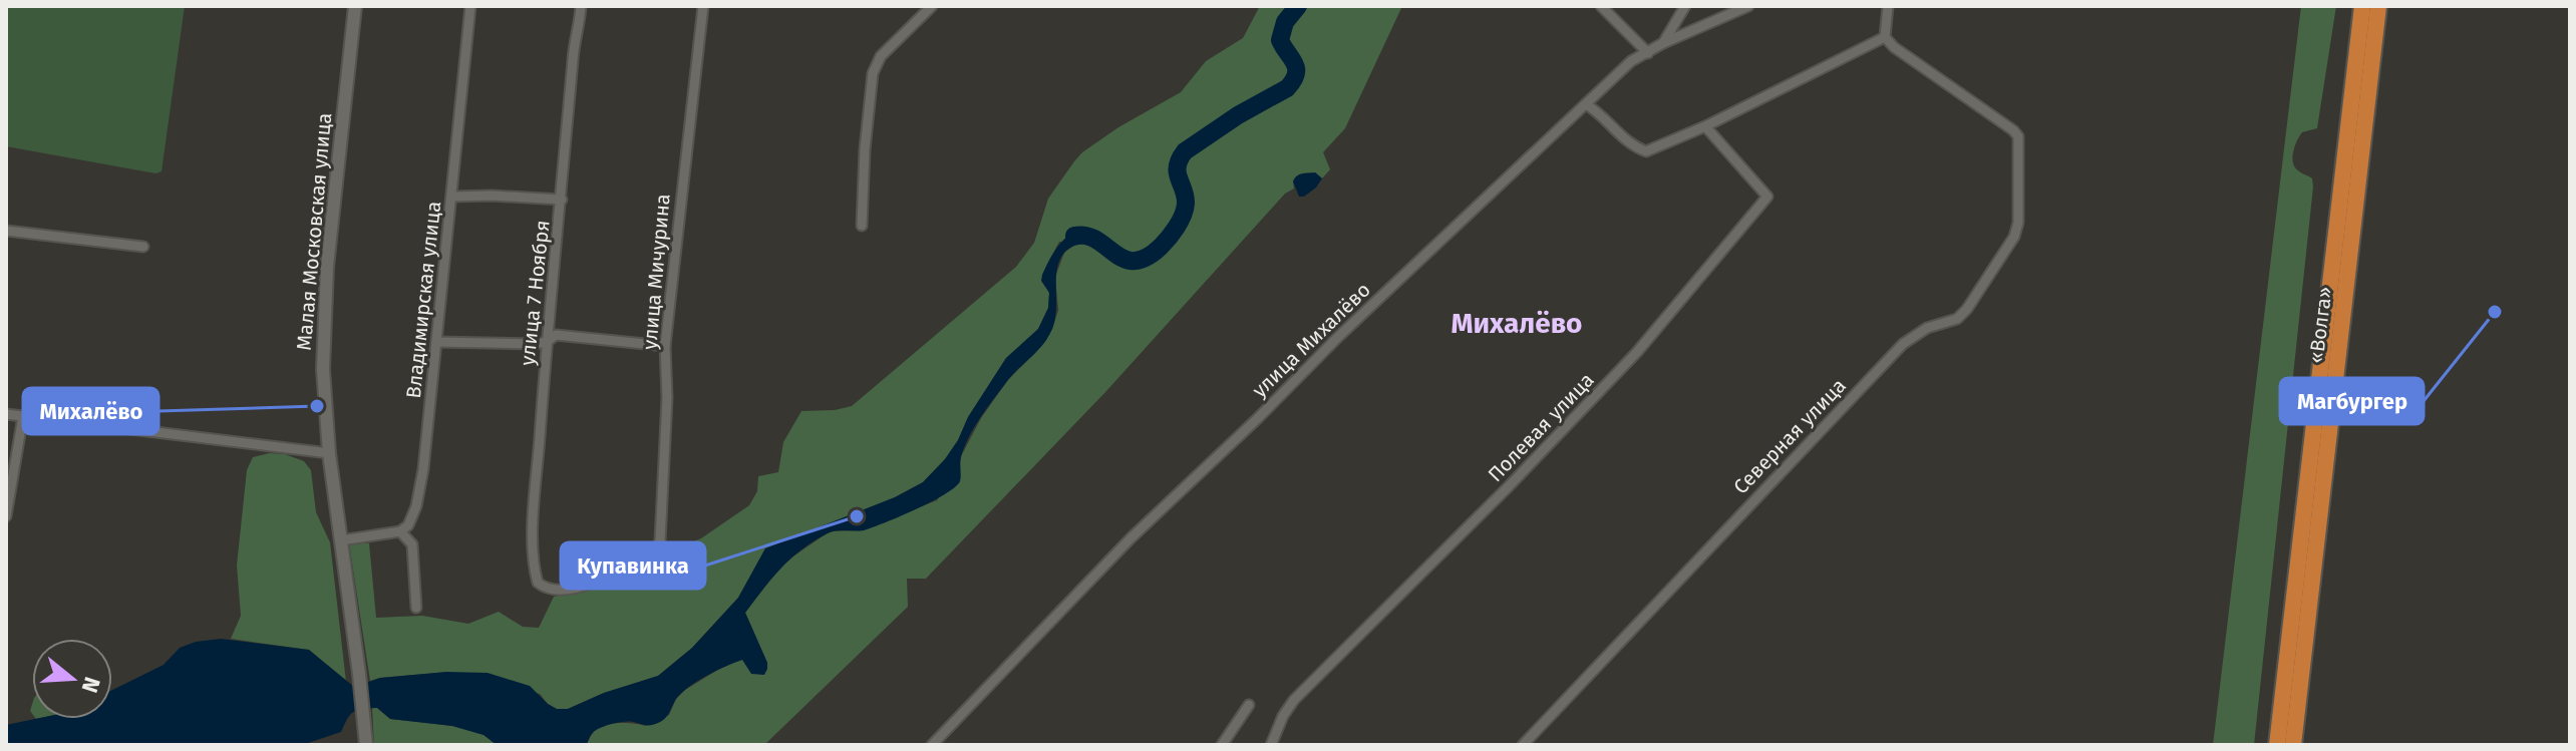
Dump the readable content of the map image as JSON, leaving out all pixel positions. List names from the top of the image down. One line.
{"streets":{"highway":["«Волга»"],"main road":["Малая Московская улица"],"street":["улица Мичурина","улица 7 Ноября","Владимирская улица","улица Михалёво","Полевая улица","Северная улица"]},"crossings":[["улица Мичурина","улица 7 Ноября"]],"districts":["Михалёво"],"places":["Магбургер","Михалёво","Купавинка"],"north":"right"}
